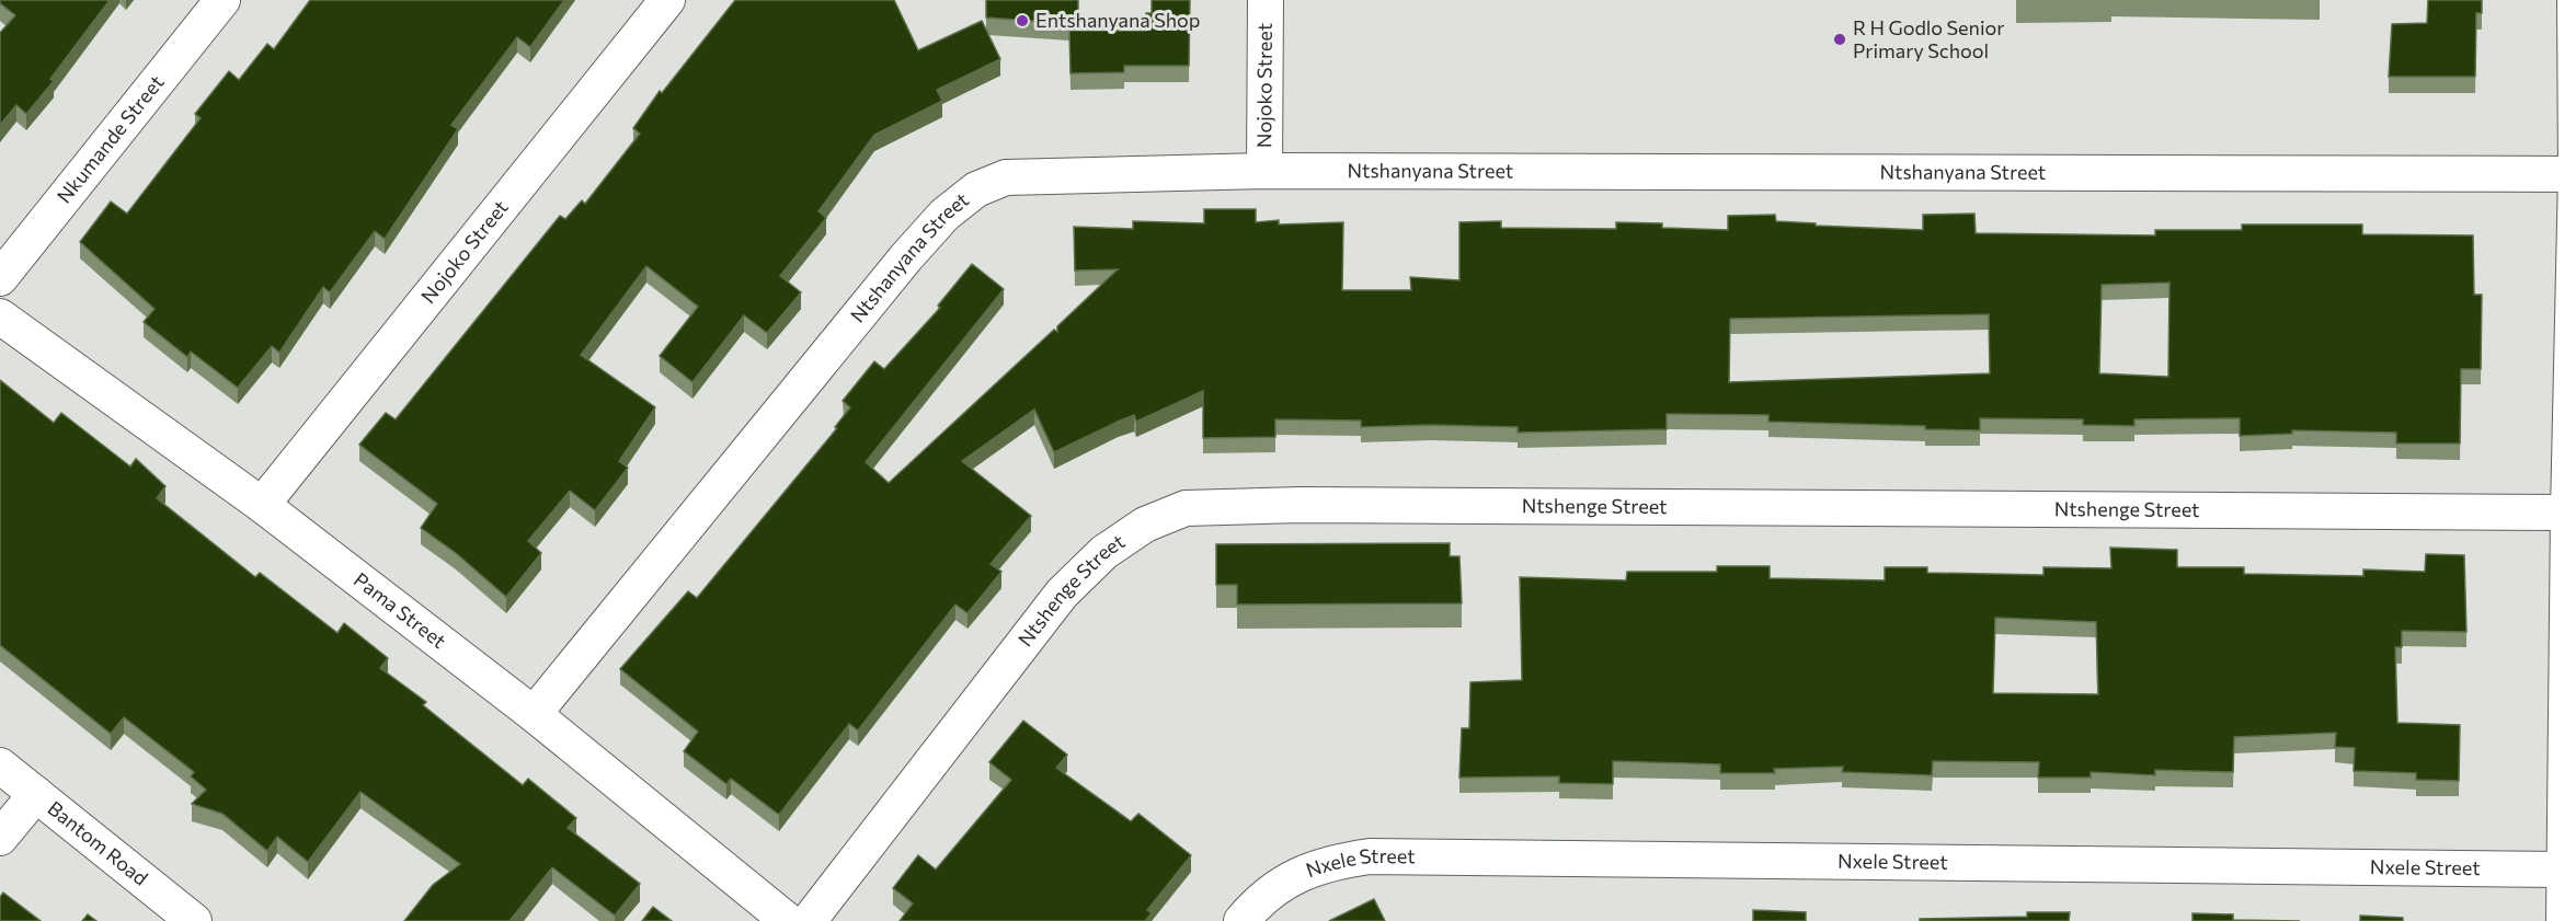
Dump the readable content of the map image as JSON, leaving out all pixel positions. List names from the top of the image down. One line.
{"streets":{"street":["Nojoko Street","Nkumande Street","Ntshanyana Street","Ntshenge Street","Pama Street","Bantom Road","Nxele Street"]},"crossings":[["Nojoko Street","Ntshanyana Street"],["Nojoko Street","Pama Street"],["Ntshanyana Street","Pama Street"]],"places":["Entshanyana Shop","R H Godlo Senior Primary School"]}
